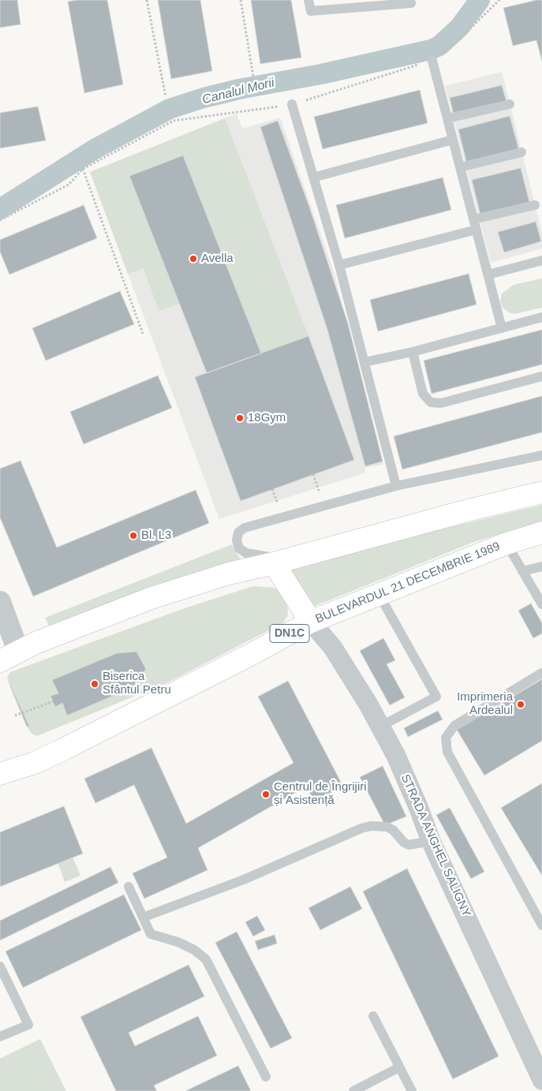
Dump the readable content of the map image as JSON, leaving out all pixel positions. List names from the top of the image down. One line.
{"streets":{"main road":["BULEVARDUL 21 DECEMBRIE 1989","DN1C"],"street":["STRADA ANGHEL SALIGNY"]},"crossings":[["BULEVARDUL 21 DECEMBRIE 1989","STRADA ANGHEL SALIGNY"]],"water":["Canalul Morii"],"places":["Avella","18Gym","Bl. L3","Biserica Sfântul Petru","Imprimeria Ardealul","Centrul de Îngrijiri și Asistență"]}
